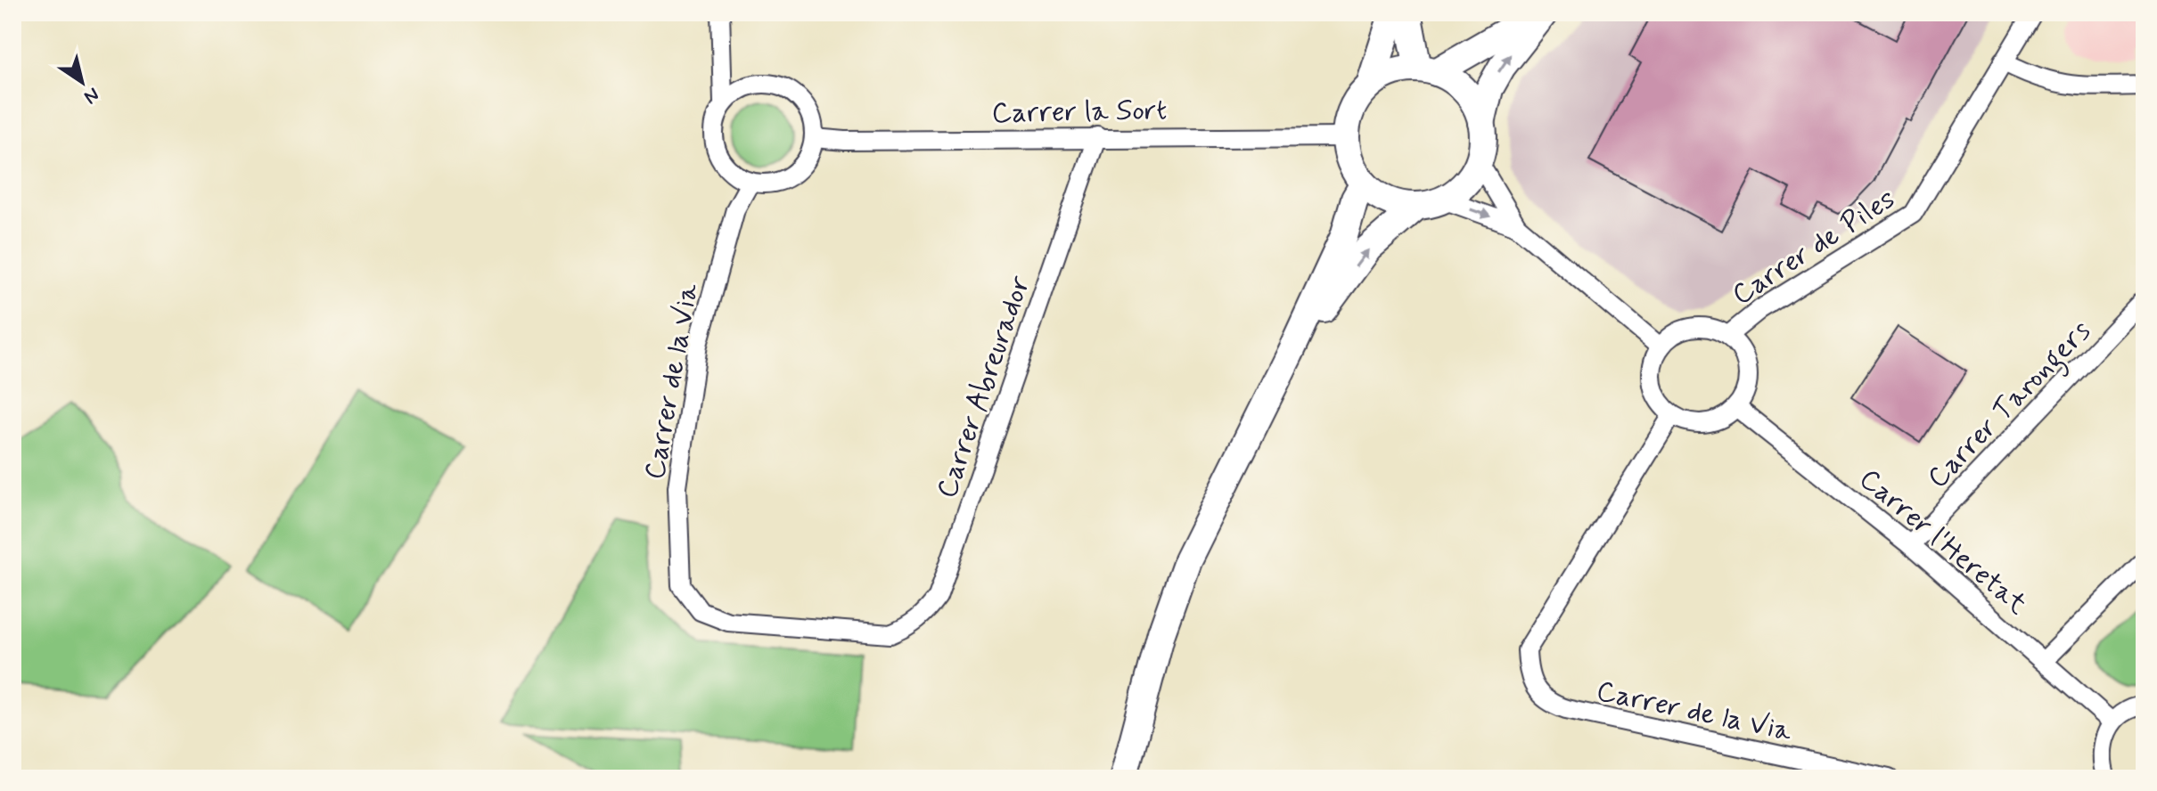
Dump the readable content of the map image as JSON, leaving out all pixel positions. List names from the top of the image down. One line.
{"streets":{"street":["Carrer la Sort","Carrer de Piles","Carrer de la Via","Carrer Abreurador","Carrer Tarongers","Carrer l'Heretat"]},"crossings":[["Carrer la Sort","Carrer de la Via"],["Carrer la Sort","Carrer Abreurador"],["Carrer de Piles","Carrer de la Via"],["Carrer de Piles","Carrer l'Heretat"],["Carrer de la Via","Carrer Abreurador"],["Carrer de la Via","Carrer l'Heretat"],["Carrer Tarongers","Carrer l'Heretat"]],"north":"bottom right"}
